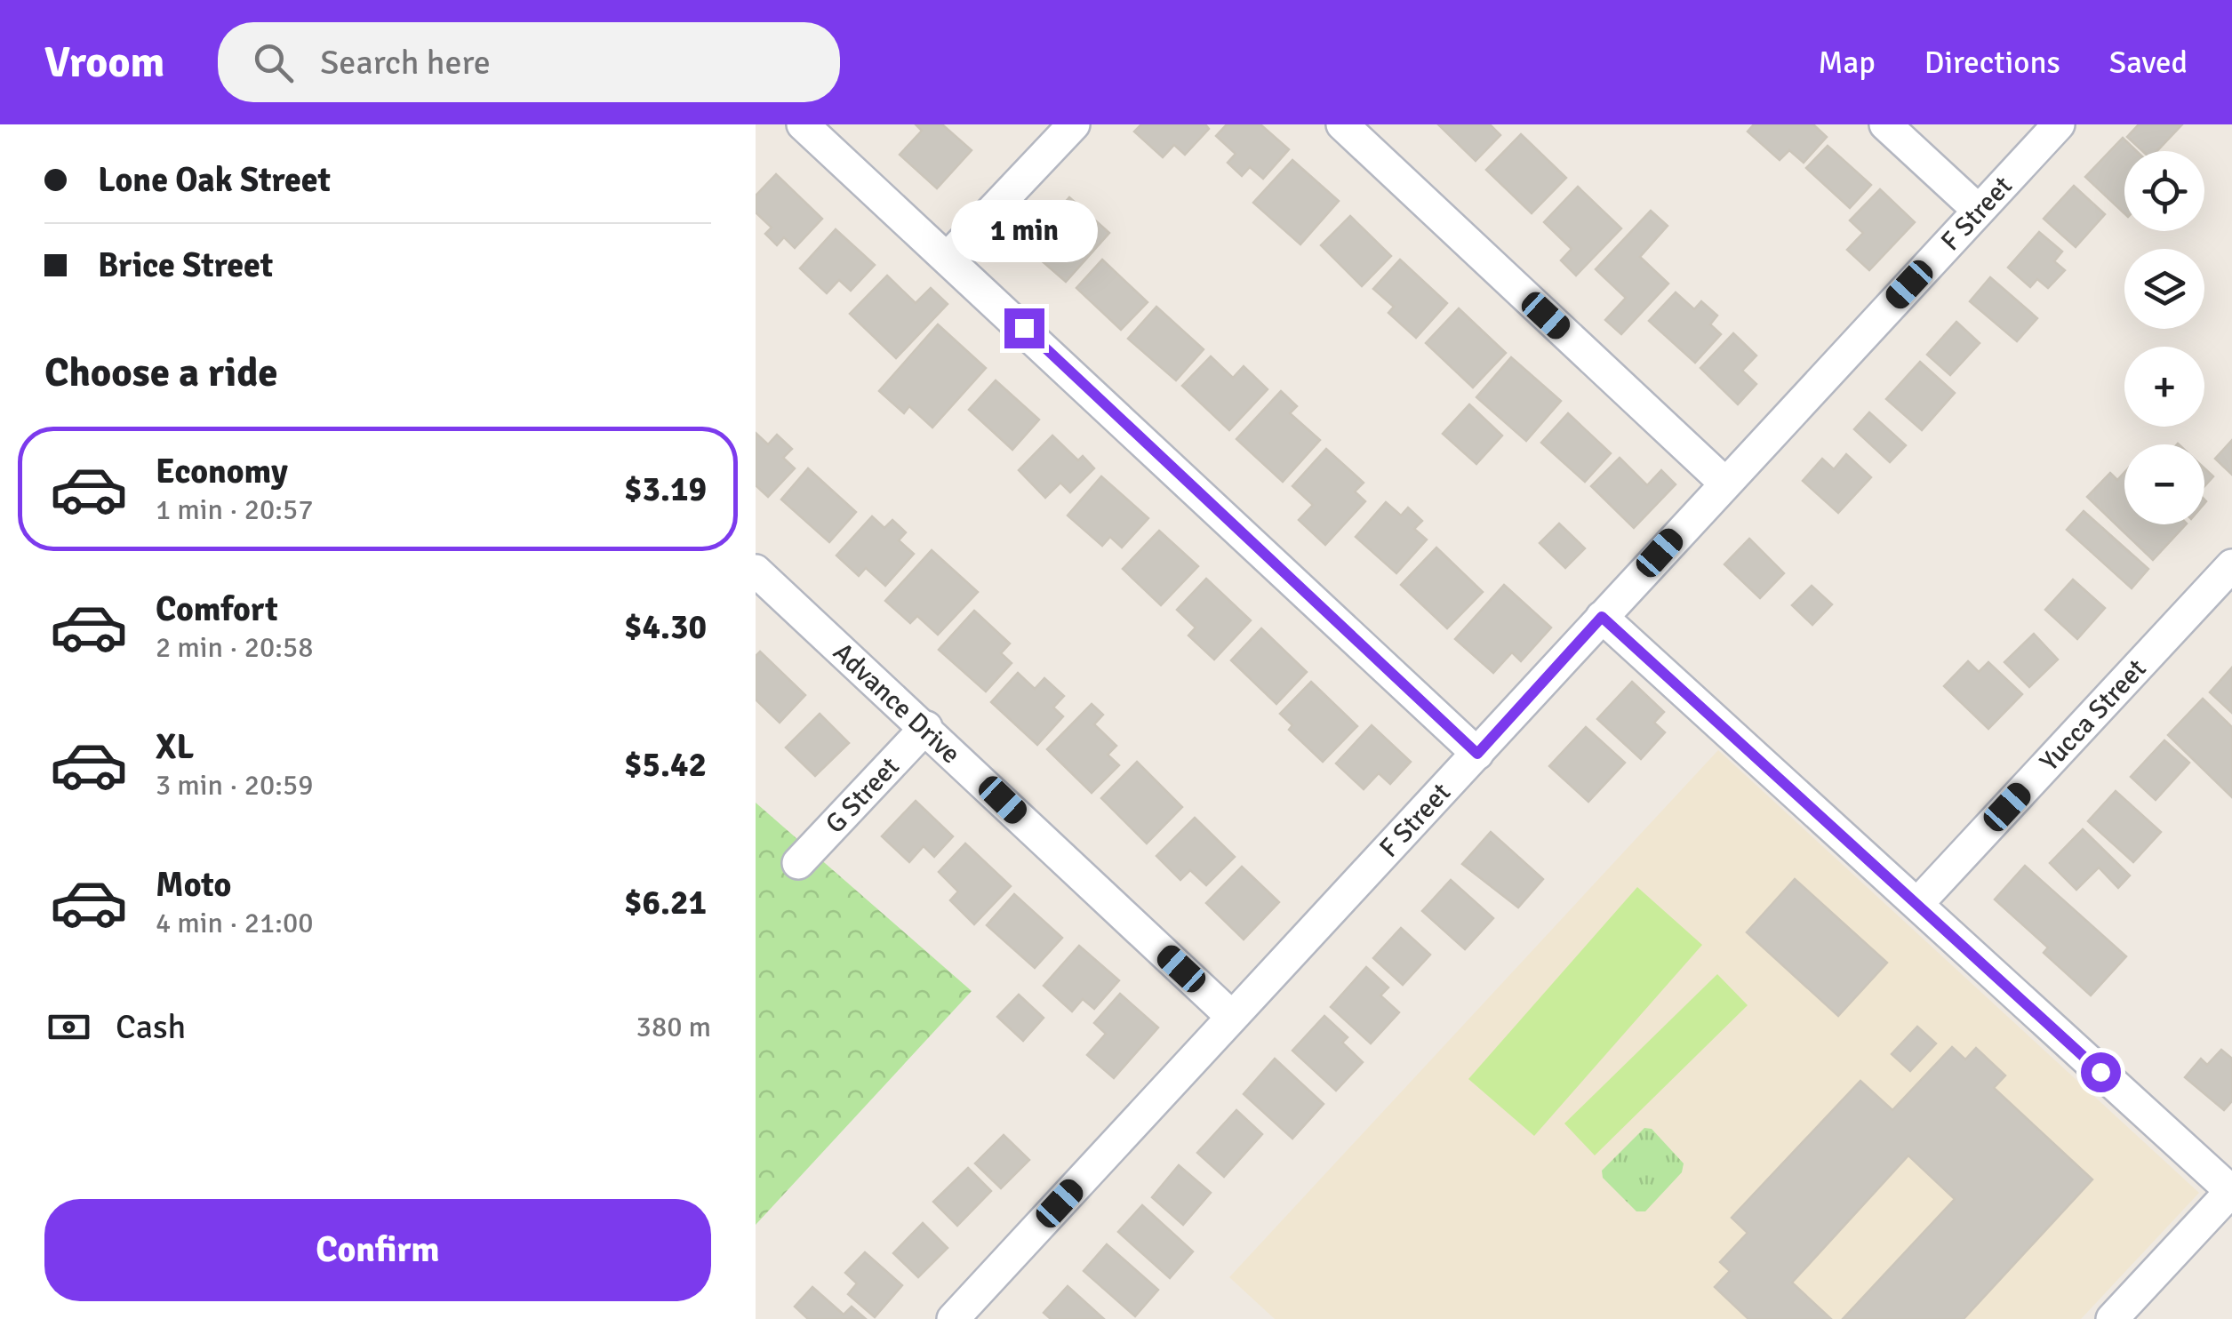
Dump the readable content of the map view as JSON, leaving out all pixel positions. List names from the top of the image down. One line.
{"streets":{"street":["F Street","Advance Drive","Yucca Street","G Street"]},"crossings":[["F Street","Advance Drive"],["Advance Drive","G Street"]],"page":{"header":"Vroom","search":"Search here","nav":["Map","Directions","Saved"],"banner":["Lone Oak Street","Brice Street"],"map_buttons":["+","−"],"bubble":"1 min","heading":"Choose a ride","list":[{"name":"Economy","note":"1 min · 20:57","value":"$3.19"},{"name":"Comfort","note":"2 min · 20:58","value":"$4.30"},{"name":"XL","note":"3 min · 20:59","value":"$5.42"},{"name":"Moto","note":"4 min · 21:00","value":"$6.21"}],"pay":["Cash","380 m"],"buttons":"Confirm"}}
